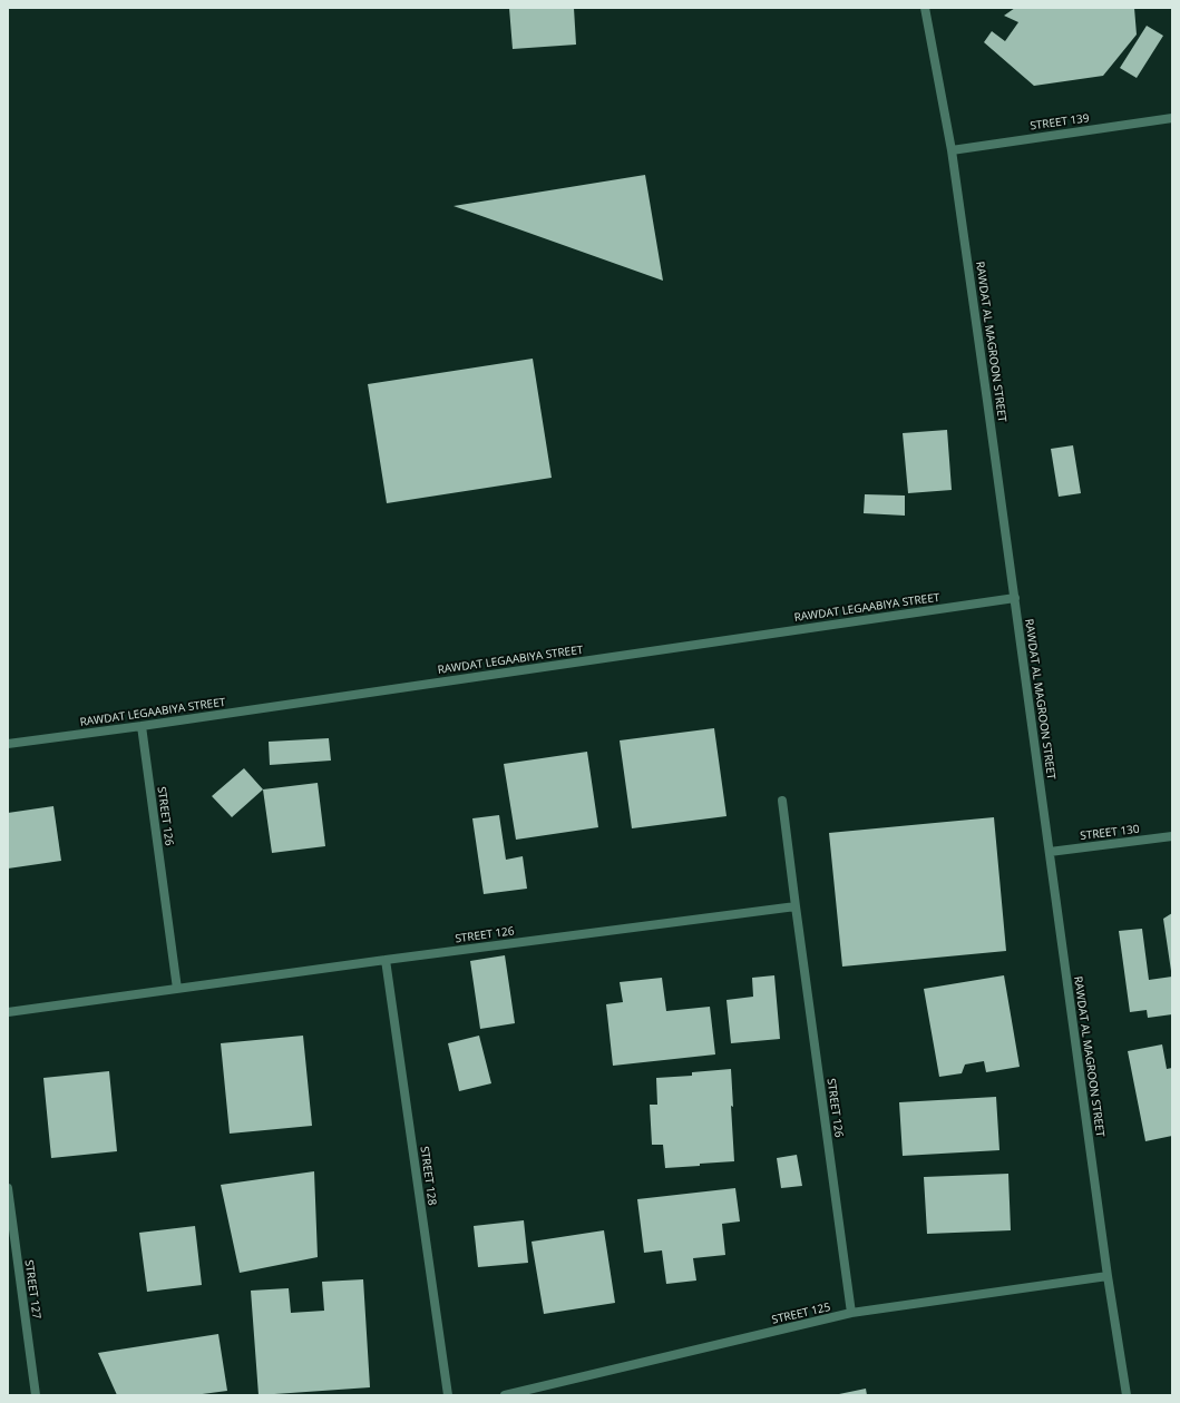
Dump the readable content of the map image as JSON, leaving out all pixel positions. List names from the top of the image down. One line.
{"streets":{"street":["STREET 139","RAWDAT AL MAGROON STREET","RAWDAT LEGAABIYA STREET","STREET 126","STREET 130","STREET 128","STREET 127","STREET 125"]},"crossings":[["STREET 139","RAWDAT AL MAGROON STREET"],["RAWDAT AL MAGROON STREET","RAWDAT LEGAABIYA STREET"],["RAWDAT AL MAGROON STREET","STREET 130"],["RAWDAT AL MAGROON STREET","STREET 125"],["RAWDAT LEGAABIYA STREET","STREET 126"],["STREET 126","STREET 128"],["STREET 126","STREET 125"]]}
